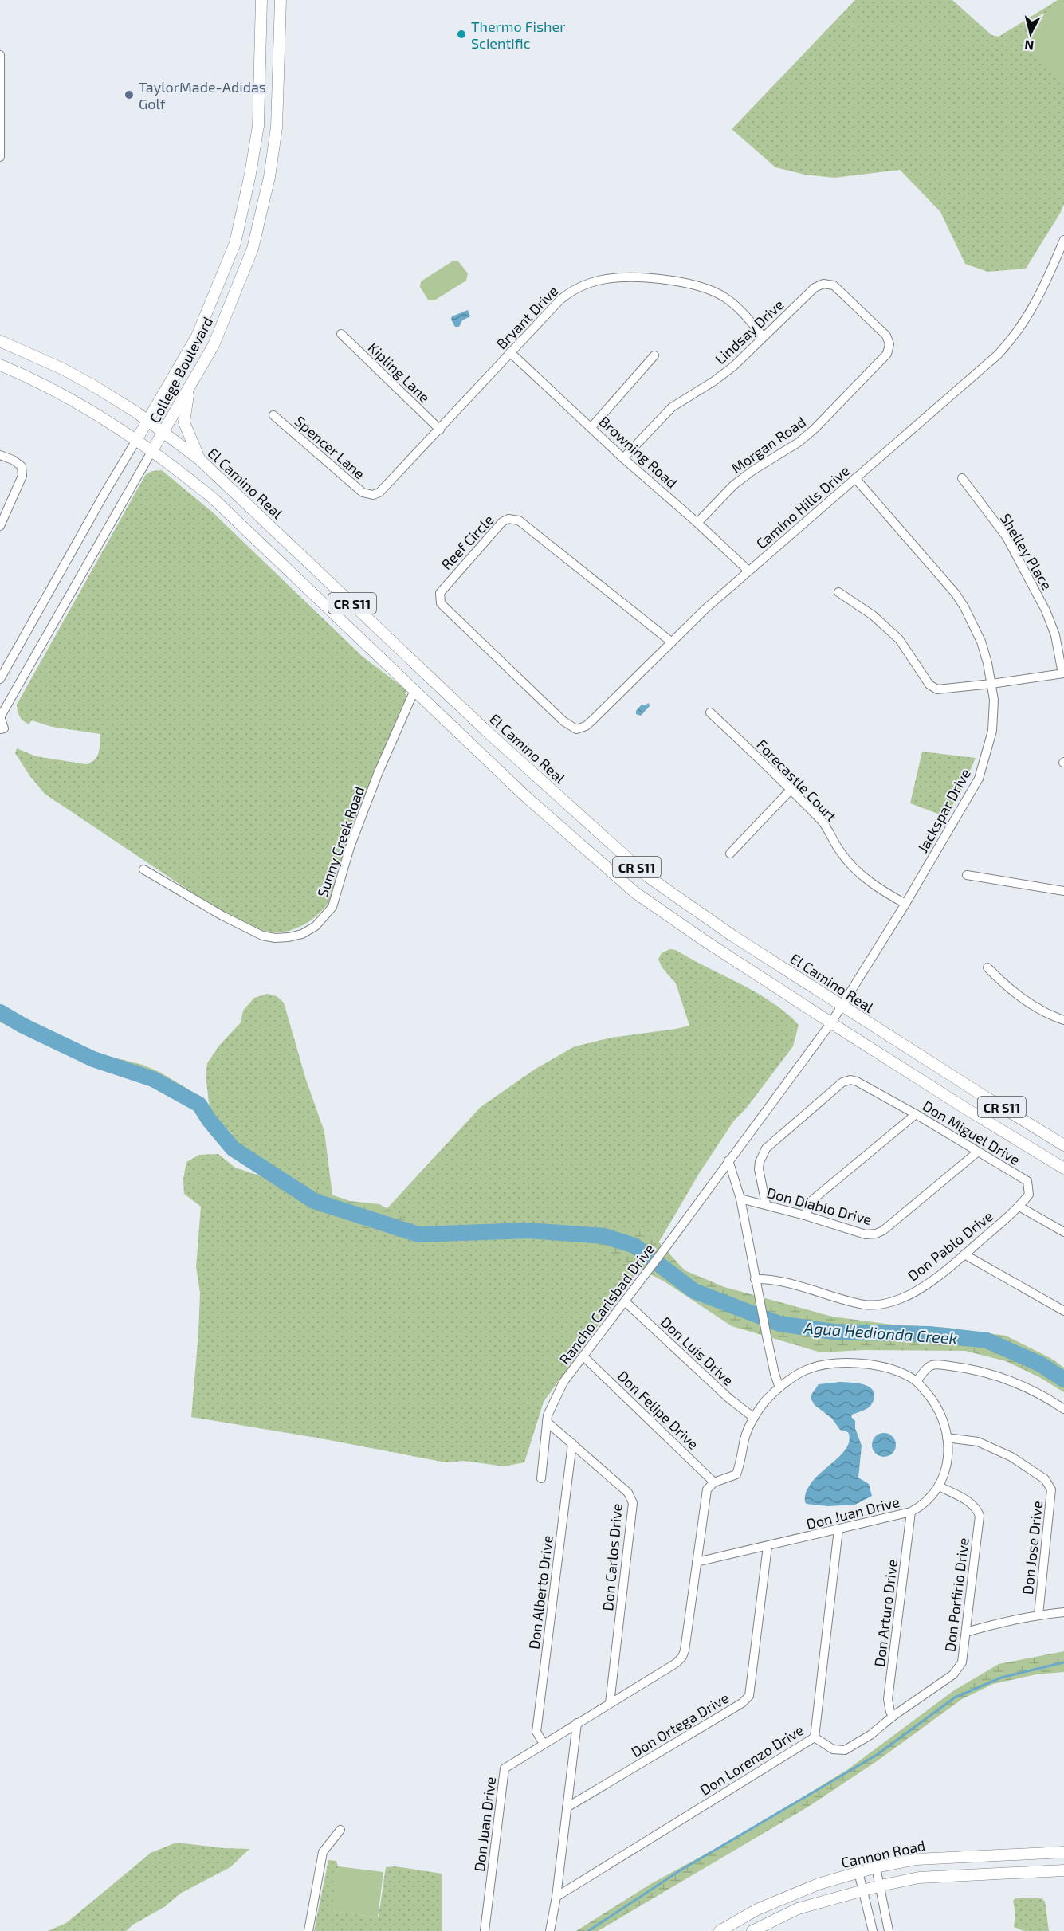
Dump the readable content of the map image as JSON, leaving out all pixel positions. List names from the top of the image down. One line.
{"streets":{"main road":["College Boulevard","El Camino Real","CR S11","Cannon Road"],"street":["Bryant Drive","Lindsay Drive","Kipling Lane","Morgan Road","Spencer Lane","Browning Road","Camino Hills Drive","Reef Circle","Shelley Place","Forecastle Court","Jackspar Drive","Sunny Creek Road","Don Miguel Drive","Don Diablo Drive","Don Pablo Drive","Rancho Carlsbad Drive","Don Luis Drive","Don Felipe Drive","Don Juan Drive","Don Jose Drive","Don Carlos Drive","Don Alberto Drive","Don Porfirio Drive","Don Arturo Drive","Don Ortega Drive","Don Lorenzo Drive"]},"crossings":[["Bryant Drive","Lindsay Drive"],["Bryant Drive","Kipling Lane"],["Bryant Drive","Spencer Lane"],["Bryant Drive","Browning Road"],["Lindsay Drive","Morgan Road"],["Lindsay Drive","Browning Road"],["College Boulevard","El Camino Real"],["College Boulevard","CR S11"],["Morgan Road","Browning Road"],["Browning Road","Camino Hills Drive"],["El Camino Real","Jackspar Drive"],["El Camino Real","Rancho Carlsbad Drive"],["Camino Hills Drive","Reef Circle"],["Camino Hills Drive","Jackspar Drive"],["CR S11","Sunny Creek Road"],["CR S11","Rancho Carlsbad Drive"],["Forecastle Court","Jackspar Drive"],["Jackspar Drive","Rancho Carlsbad Drive"],["Don Miguel Drive","Don Diablo Drive"],["Don Miguel Drive","Don Pablo Drive"],["Rancho Carlsbad Drive","Don Luis Drive"],["Rancho Carlsbad Drive","Don Felipe Drive"],["Rancho Carlsbad Drive","Don Carlos Drive"],["Don Luis Drive","Don Juan Drive"],["Don Felipe Drive","Don Juan Drive"],["Don Juan Drive","Don Jose Drive"],["Don Juan Drive","Don Carlos Drive"],["Don Juan Drive","Don Alberto Drive"],["Don Juan Drive","Don Porfirio Drive"],["Don Juan Drive","Don Arturo Drive"],["Don Juan Drive","Don Ortega Drive"],["Don Juan Drive","Don Lorenzo Drive"],["Don Carlos Drive","Don Alberto Drive"],["Don Porfirio Drive","Don Arturo Drive"],["Don Porfirio Drive","Don Lorenzo Drive"]],"water":["Agua Hedionda Creek"],"places":["Thermo Fisher Scientific","TaylorMade-Adidas Golf"],"north":"bottom"}
